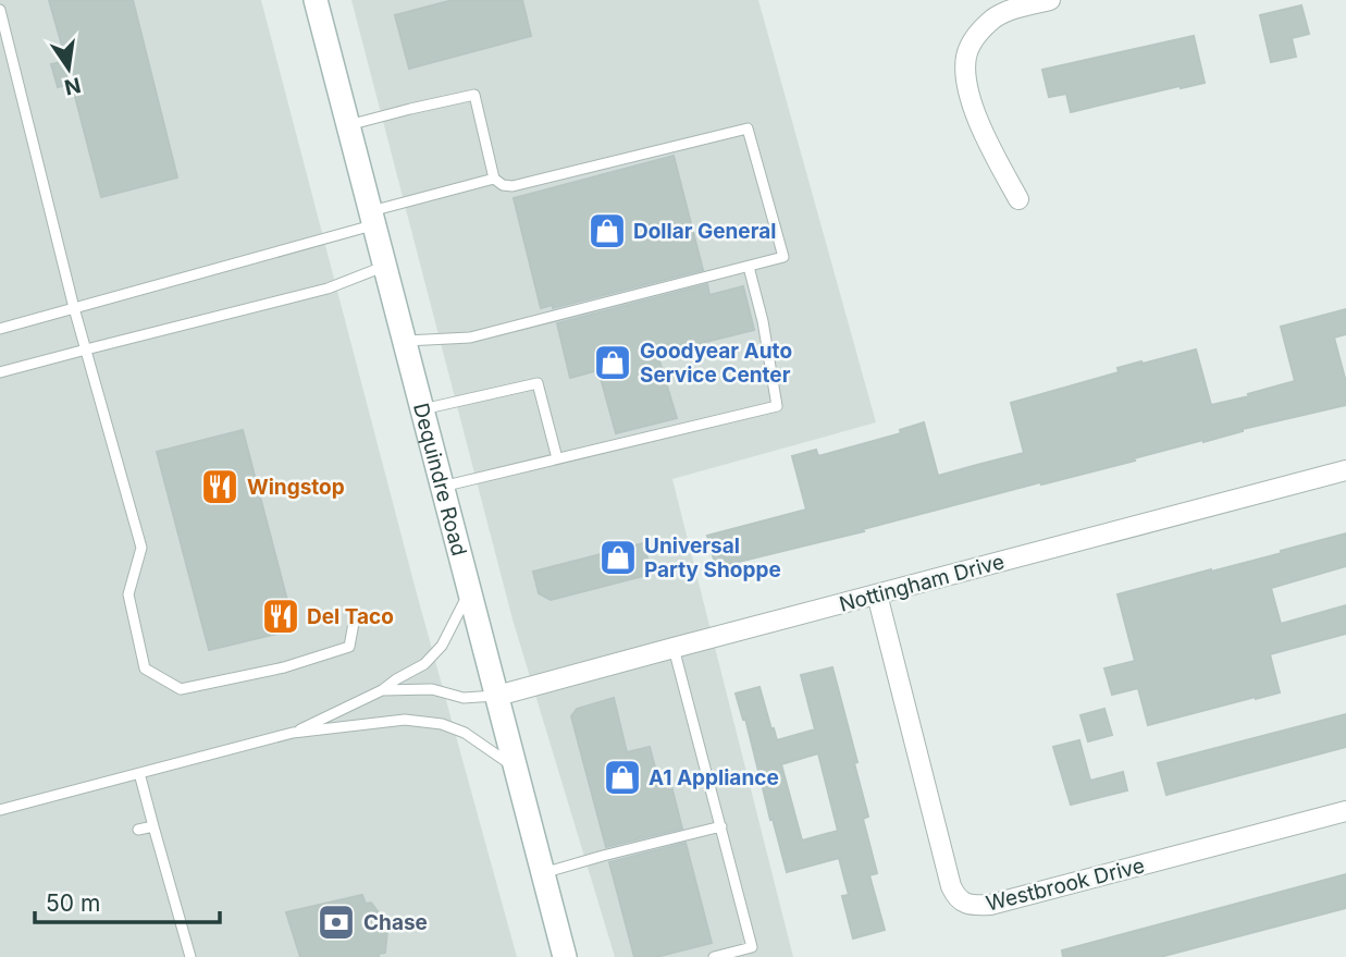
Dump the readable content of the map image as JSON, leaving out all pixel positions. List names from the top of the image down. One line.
{"streets":{"main road":["Dequindre Road"],"street":["Nottingham Drive","Westbrook Drive"]},"crossings":[["Dequindre Road","Nottingham Drive"],["Nottingham Drive","Westbrook Drive"]],"places":{"shop":["Dollar General","Goodyear Auto Service Center","Universal Party Shoppe","A1 Appliance"],"restaurant":["Wingstop","Del Taco"],"bank":["Chase"]},"scale_bar":"50 m","north":"bottom"}
